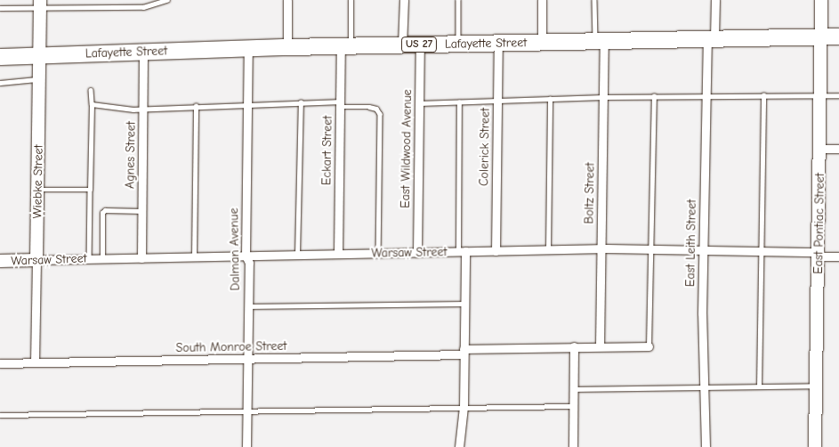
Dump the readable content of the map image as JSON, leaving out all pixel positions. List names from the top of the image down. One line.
{"streets":{"highway":["Lafayette Street","US 27"],"main road":["Wiebke Street","East Pontiac Street","Warsaw Street"],"street":["Colerick Street","East Wildwood Avenue","Eckart Street","Agnes Street","Boltz Street","East Leith Street","Dalman Avenue","South Monroe Street"]},"crossings":[["Lafayette Street","Colerick Street"],["Lafayette Street","East Wildwood Avenue"],["Lafayette Street","Eckart Street"],["Lafayette Street","Agnes Street"],["Lafayette Street","Wiebke Street"],["Lafayette Street","Boltz Street"],["Lafayette Street","East Pontiac Street"],["Lafayette Street","East Leith Street"],["Lafayette Street","Dalman Avenue"],["Colerick Street","Warsaw Street"],["East Wildwood Avenue","Warsaw Street"],["Eckart Street","Warsaw Street"],["Agnes Street","Warsaw Street"],["Wiebke Street","Warsaw Street"],["Wiebke Street","South Monroe Street"],["Boltz Street","Warsaw Street"],["Boltz Street","South Monroe Street"],["East Pontiac Street","Warsaw Street"],["East Leith Street","Warsaw Street"],["Dalman Avenue","Warsaw Street"],["Dalman Avenue","South Monroe Street"]]}
